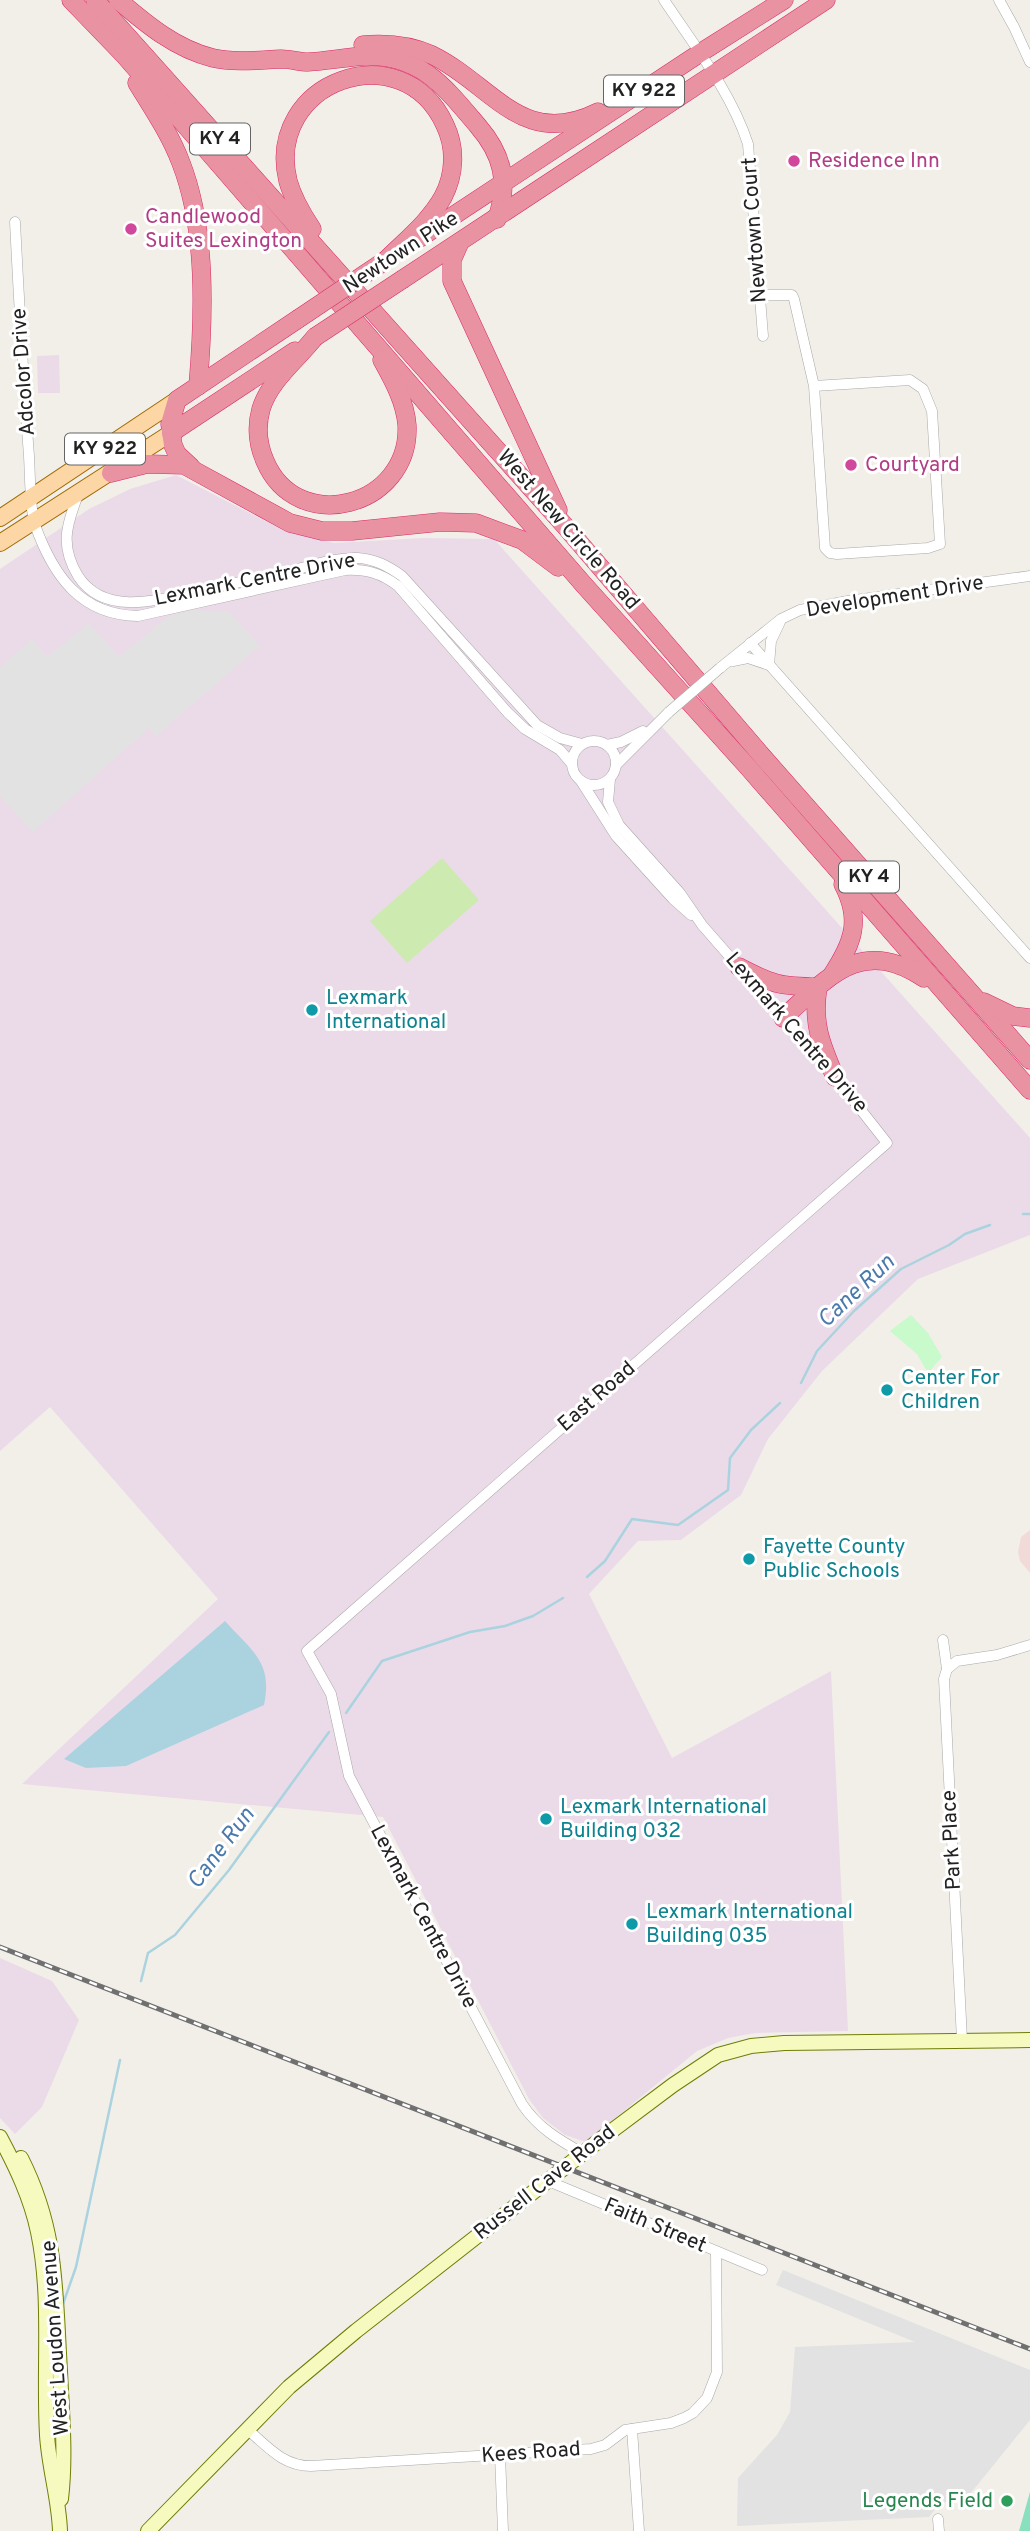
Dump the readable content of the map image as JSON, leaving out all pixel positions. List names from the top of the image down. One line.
{"streets":{"highway":["KY 922","KY 4","Newtown Pike","West New Circle Road"],"street":["Newtown Court","Adcolor Drive","Lexmark Centre Drive","Development Drive","East Road","Park Place","Russell Cave Road","Faith Street","West Loudon Avenue","Kees Road"]},"crossings":[["Newtown Court","Newtown Pike"],["Newtown Pike","Adcolor Drive"],["Newtown Pike","Lexmark Centre Drive"],["Adcolor Drive","Lexmark Centre Drive"],["Lexmark Centre Drive","Development Drive"],["Lexmark Centre Drive","East Road"],["Lexmark Centre Drive","Russell Cave Road"],["Park Place","Russell Cave Road"],["Russell Cave Road","Faith Street"],["Russell Cave Road","Kees Road"],["Faith Street","Kees Road"]],"water":["Cane Run"],"places":["Residence Inn","Candlewood Suites Lexington","Courtyard","Lexmark International","Center For Children","Fayette County Public Schools","Lexmark International Building 032","Lexmark International Building 035","Legends Field"]}
